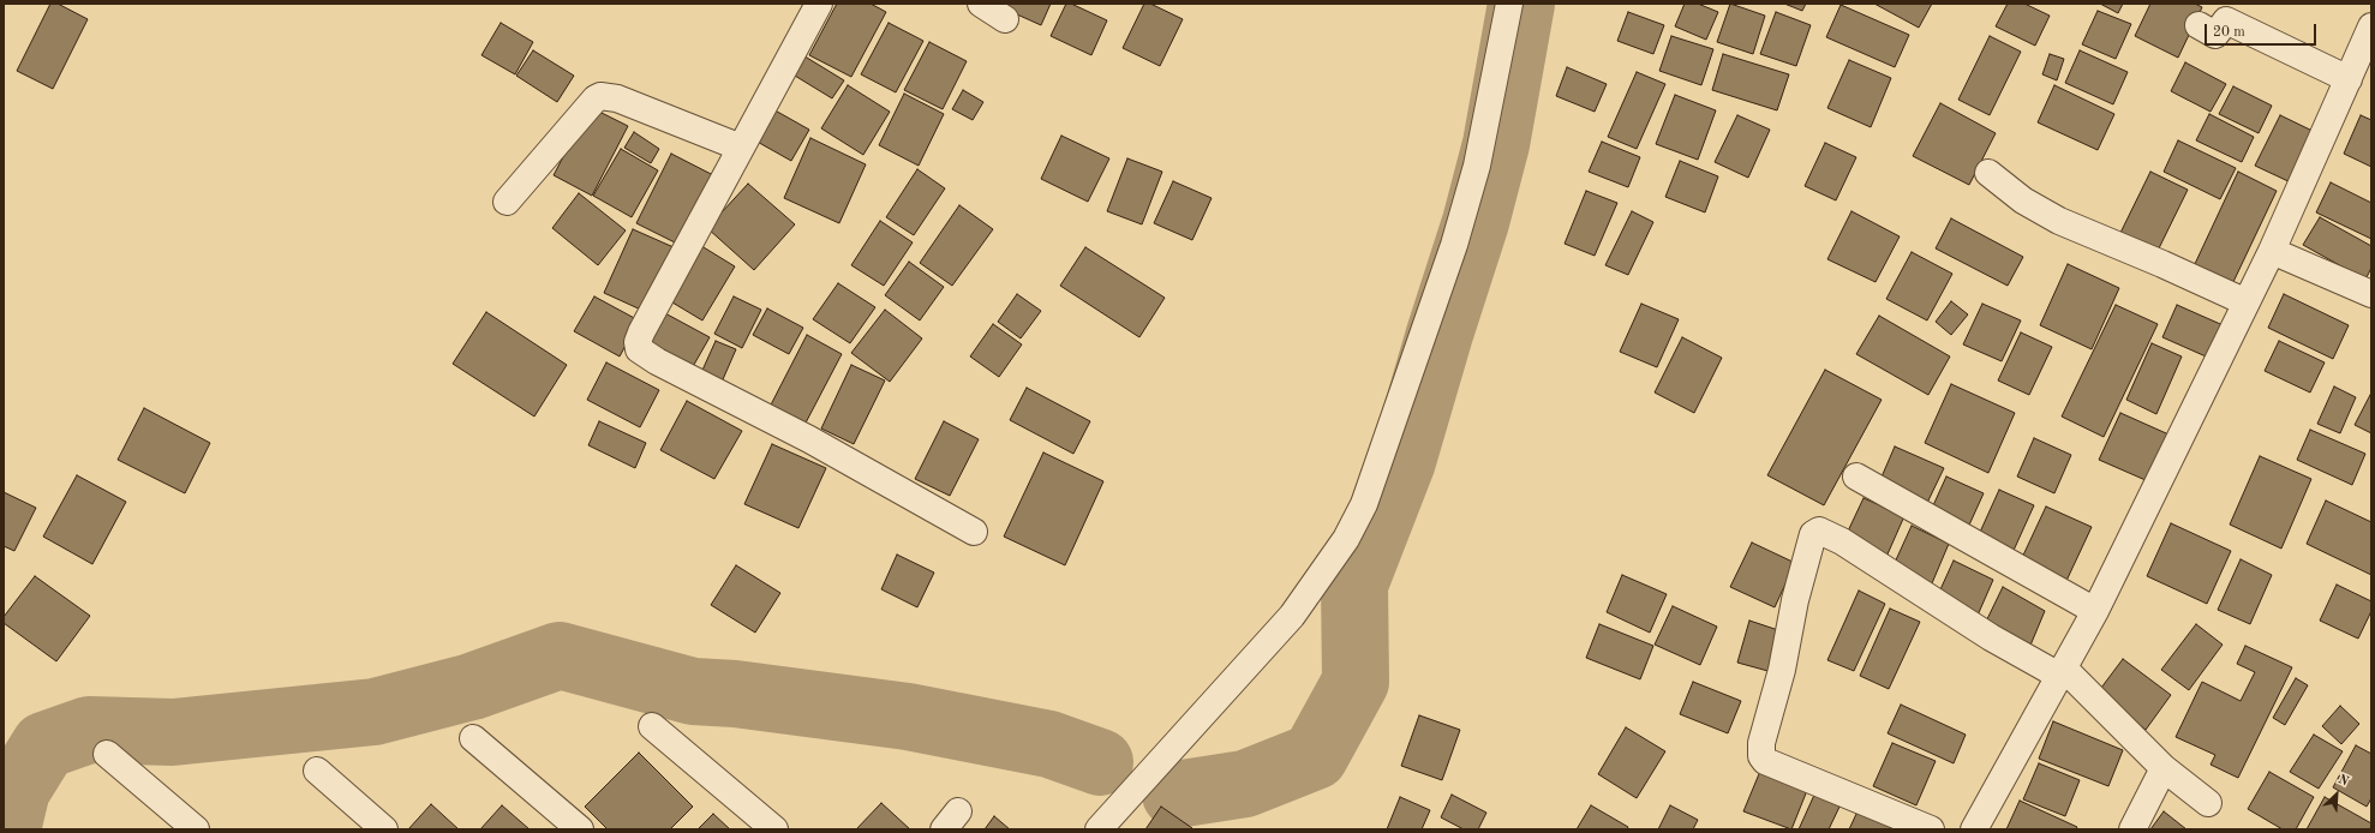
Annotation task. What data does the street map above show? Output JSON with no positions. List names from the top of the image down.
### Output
{
  "scale_bar": "20 m",
  "north": "top right"
}
